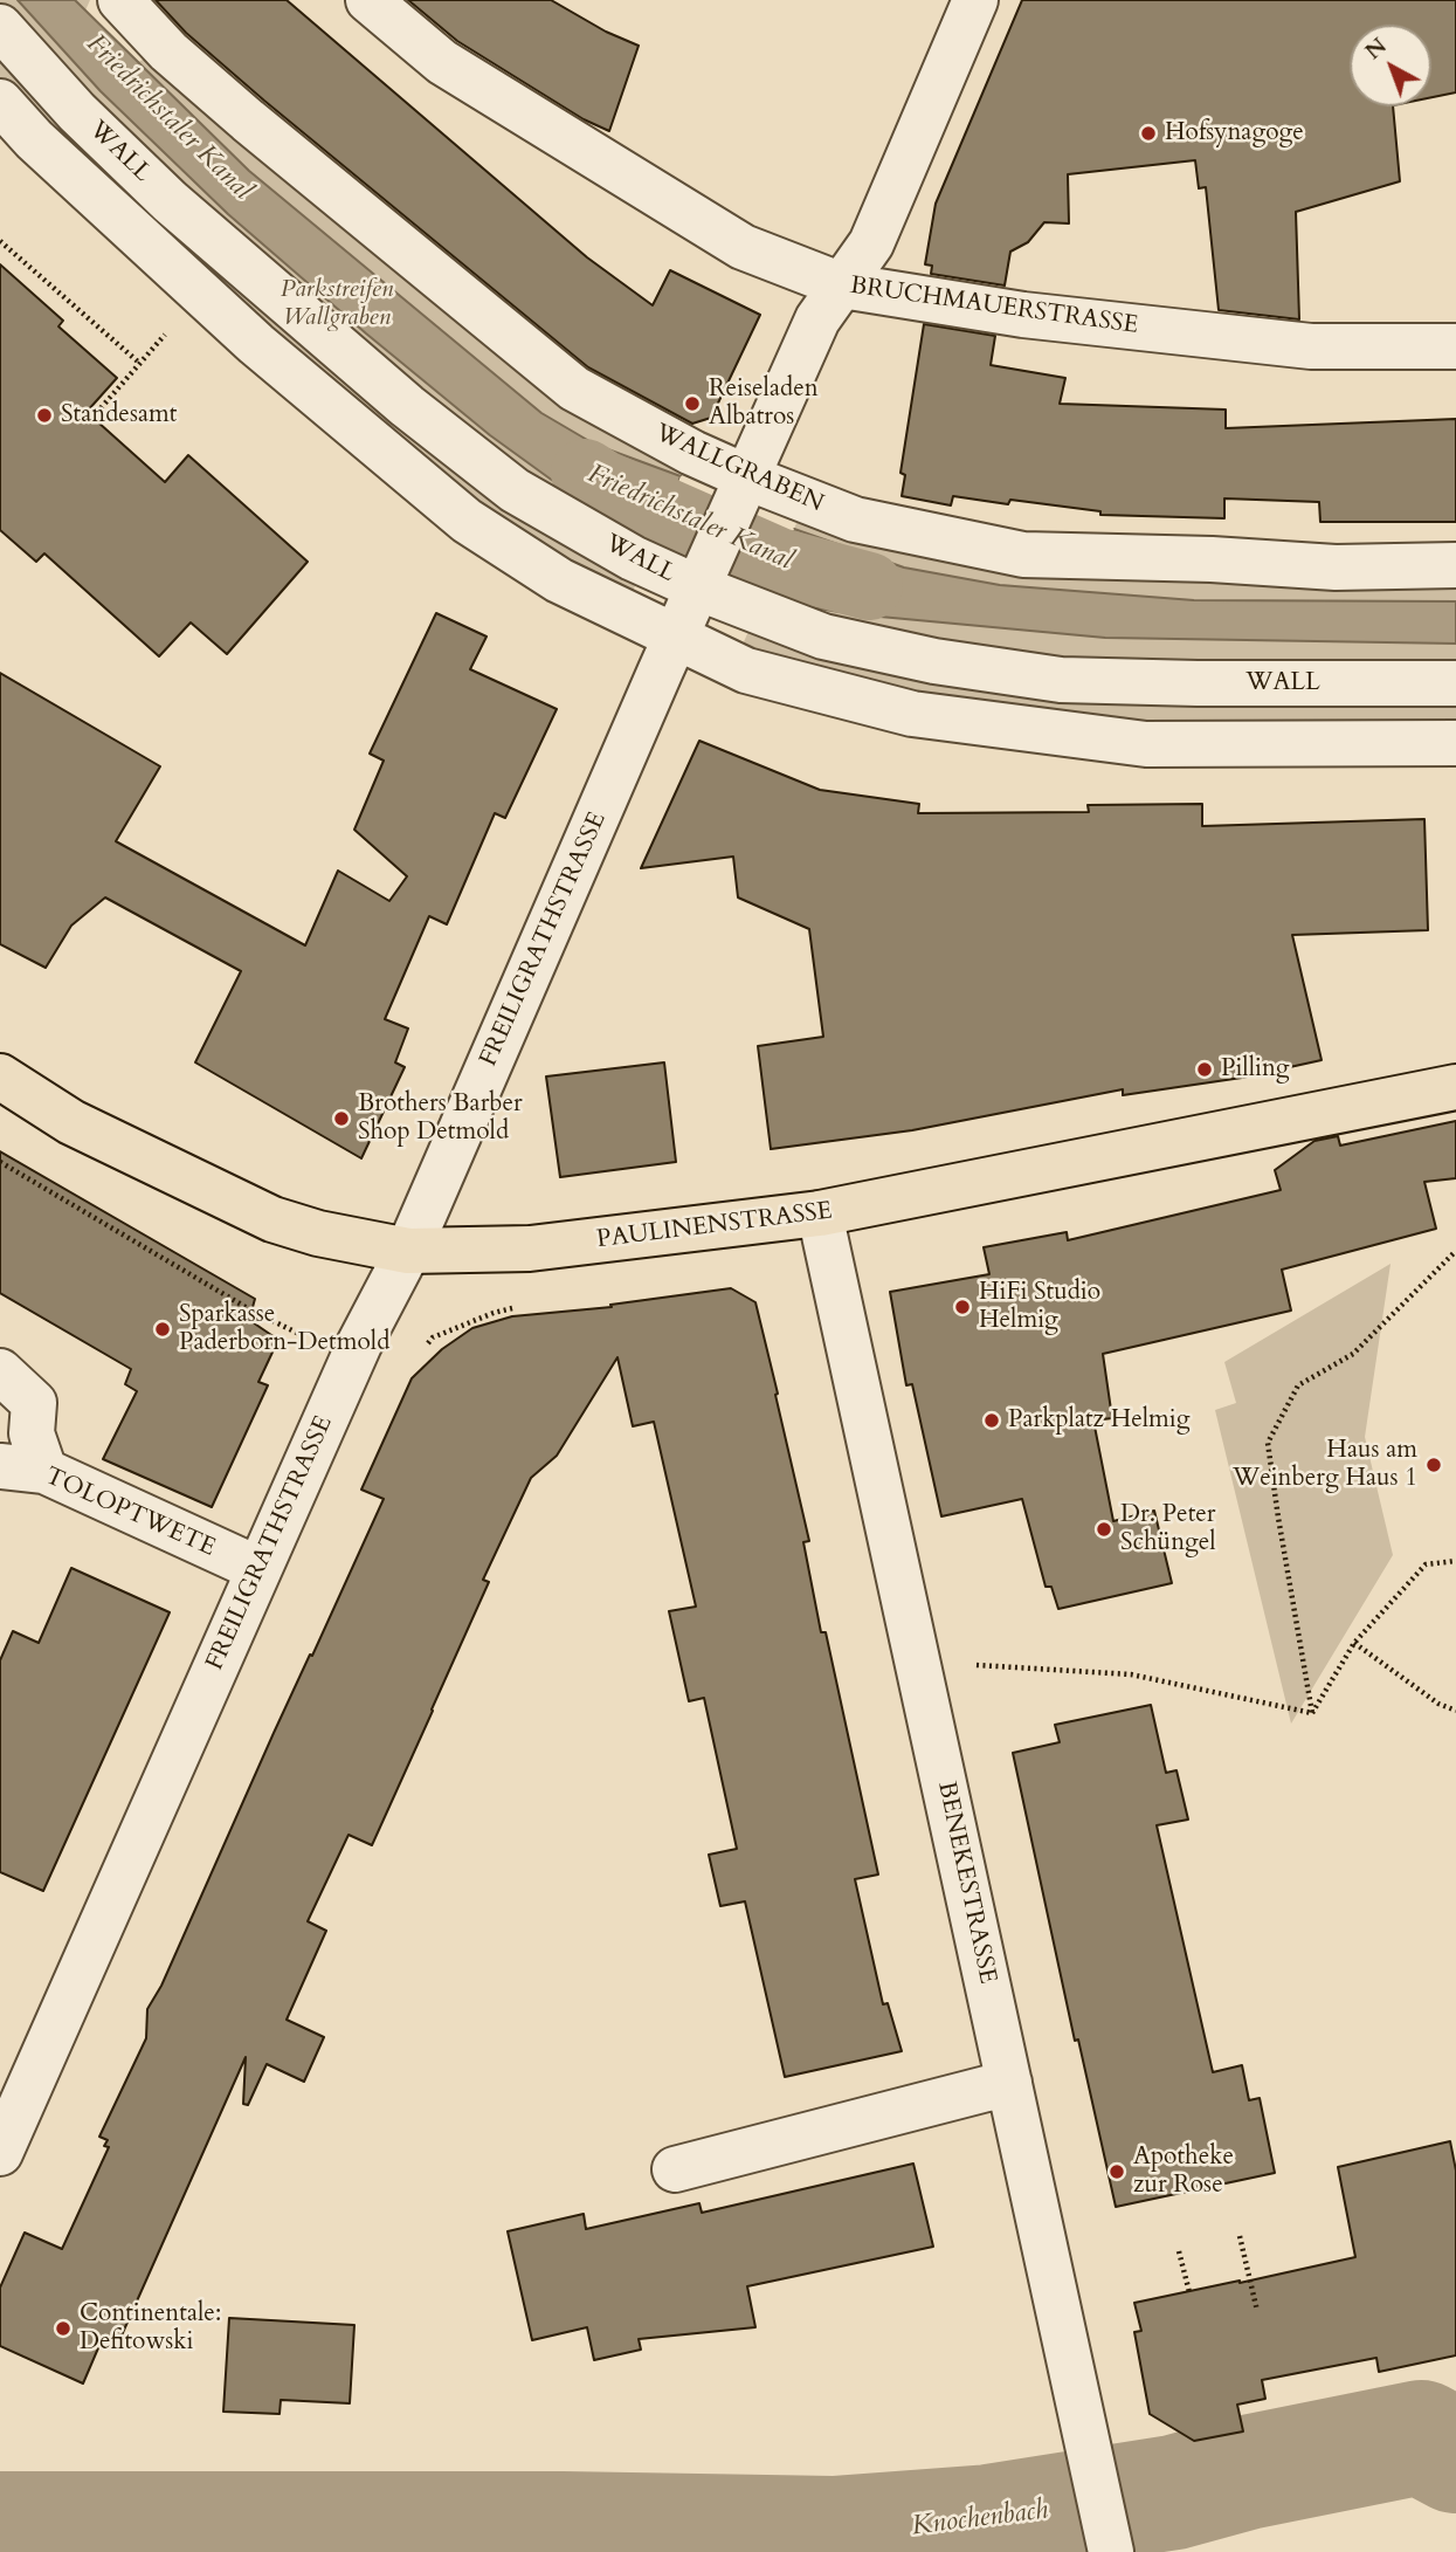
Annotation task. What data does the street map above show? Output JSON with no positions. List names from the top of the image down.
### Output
{
  "streets": {
    "main road": ["PAULINENSTRASSE"],
    "street": [
      "WALL",
      "BRUCHMAUERSTRASSE",
      "WALLGRABEN",
      "FREILIGRATHSTRASSE",
      "TOLOPTWETE",
      "BENEKESTRASSE"
    ]
  },
  "crossings": [
    ["WALL", "FREILIGRATHSTRASSE"],
    ["BRUCHMAUERSTRASSE", "FREILIGRATHSTRASSE"],
    ["WALLGRABEN", "FREILIGRATHSTRASSE"],
    ["FREILIGRATHSTRASSE", "PAULINENSTRASSE"],
    ["FREILIGRATHSTRASSE", "TOLOPTWETE"],
    ["PAULINENSTRASSE", "BENEKESTRASSE"]
  ],
  "water": ["Friedrichstaler Kanal", "Knochenbach"],
  "parks": ["Parkstreifen Wallgraben"],
  "places": [
    "Hofsynagoge",
    "Reiseladen Albatros",
    "Standesamt",
    "Pilling",
    "Brothers Barber Shop Detmold",
    "HiFi Studio Helmig",
    "Sparkasse Paderborn-Detmold",
    "Parkplatz Helmig",
    "Haus am Weinberg Haus 1",
    "Dr. Peter Schüngel",
    "Apotheke zur Rose",
    "Continentale: Defitowski"
  ],
  "north": "top left"
}
